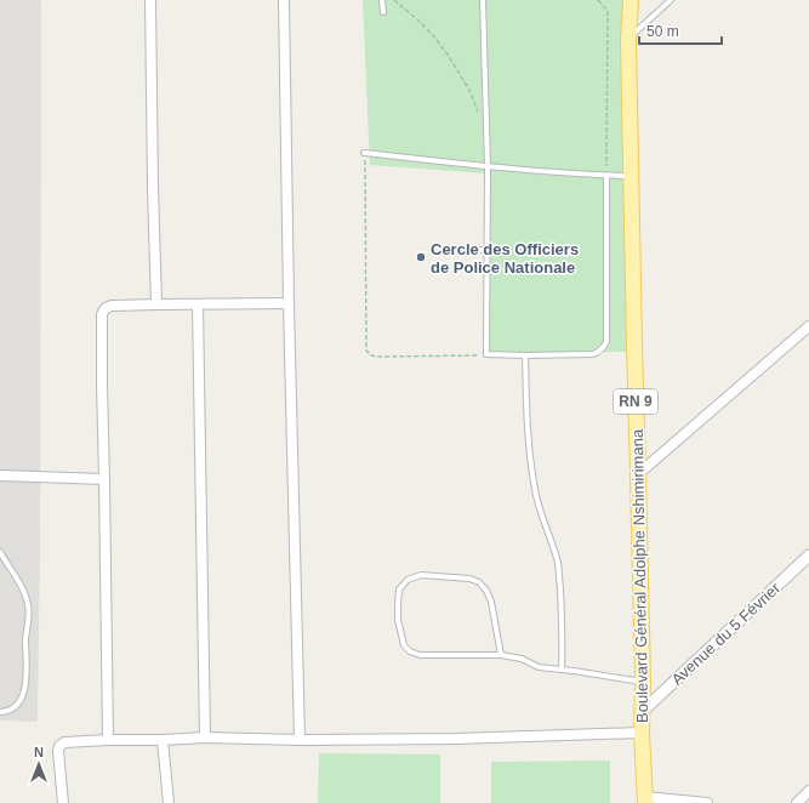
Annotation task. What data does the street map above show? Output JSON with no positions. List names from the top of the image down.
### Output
{
  "streets": {
    "main road": ["RN 9", "Boulevard Général Adolphe Nshimirimana"],
    "street": ["Avenue du 5 Février"]
  },
  "crossings": [
    ["Boulevard Général Adolphe Nshimirimana", "Avenue du 5 Février"]
  ],
  "places": ["Cercle des Officiers de Police Nationale"],
  "scale_bar": "50 m",
  "north": "top"
}
